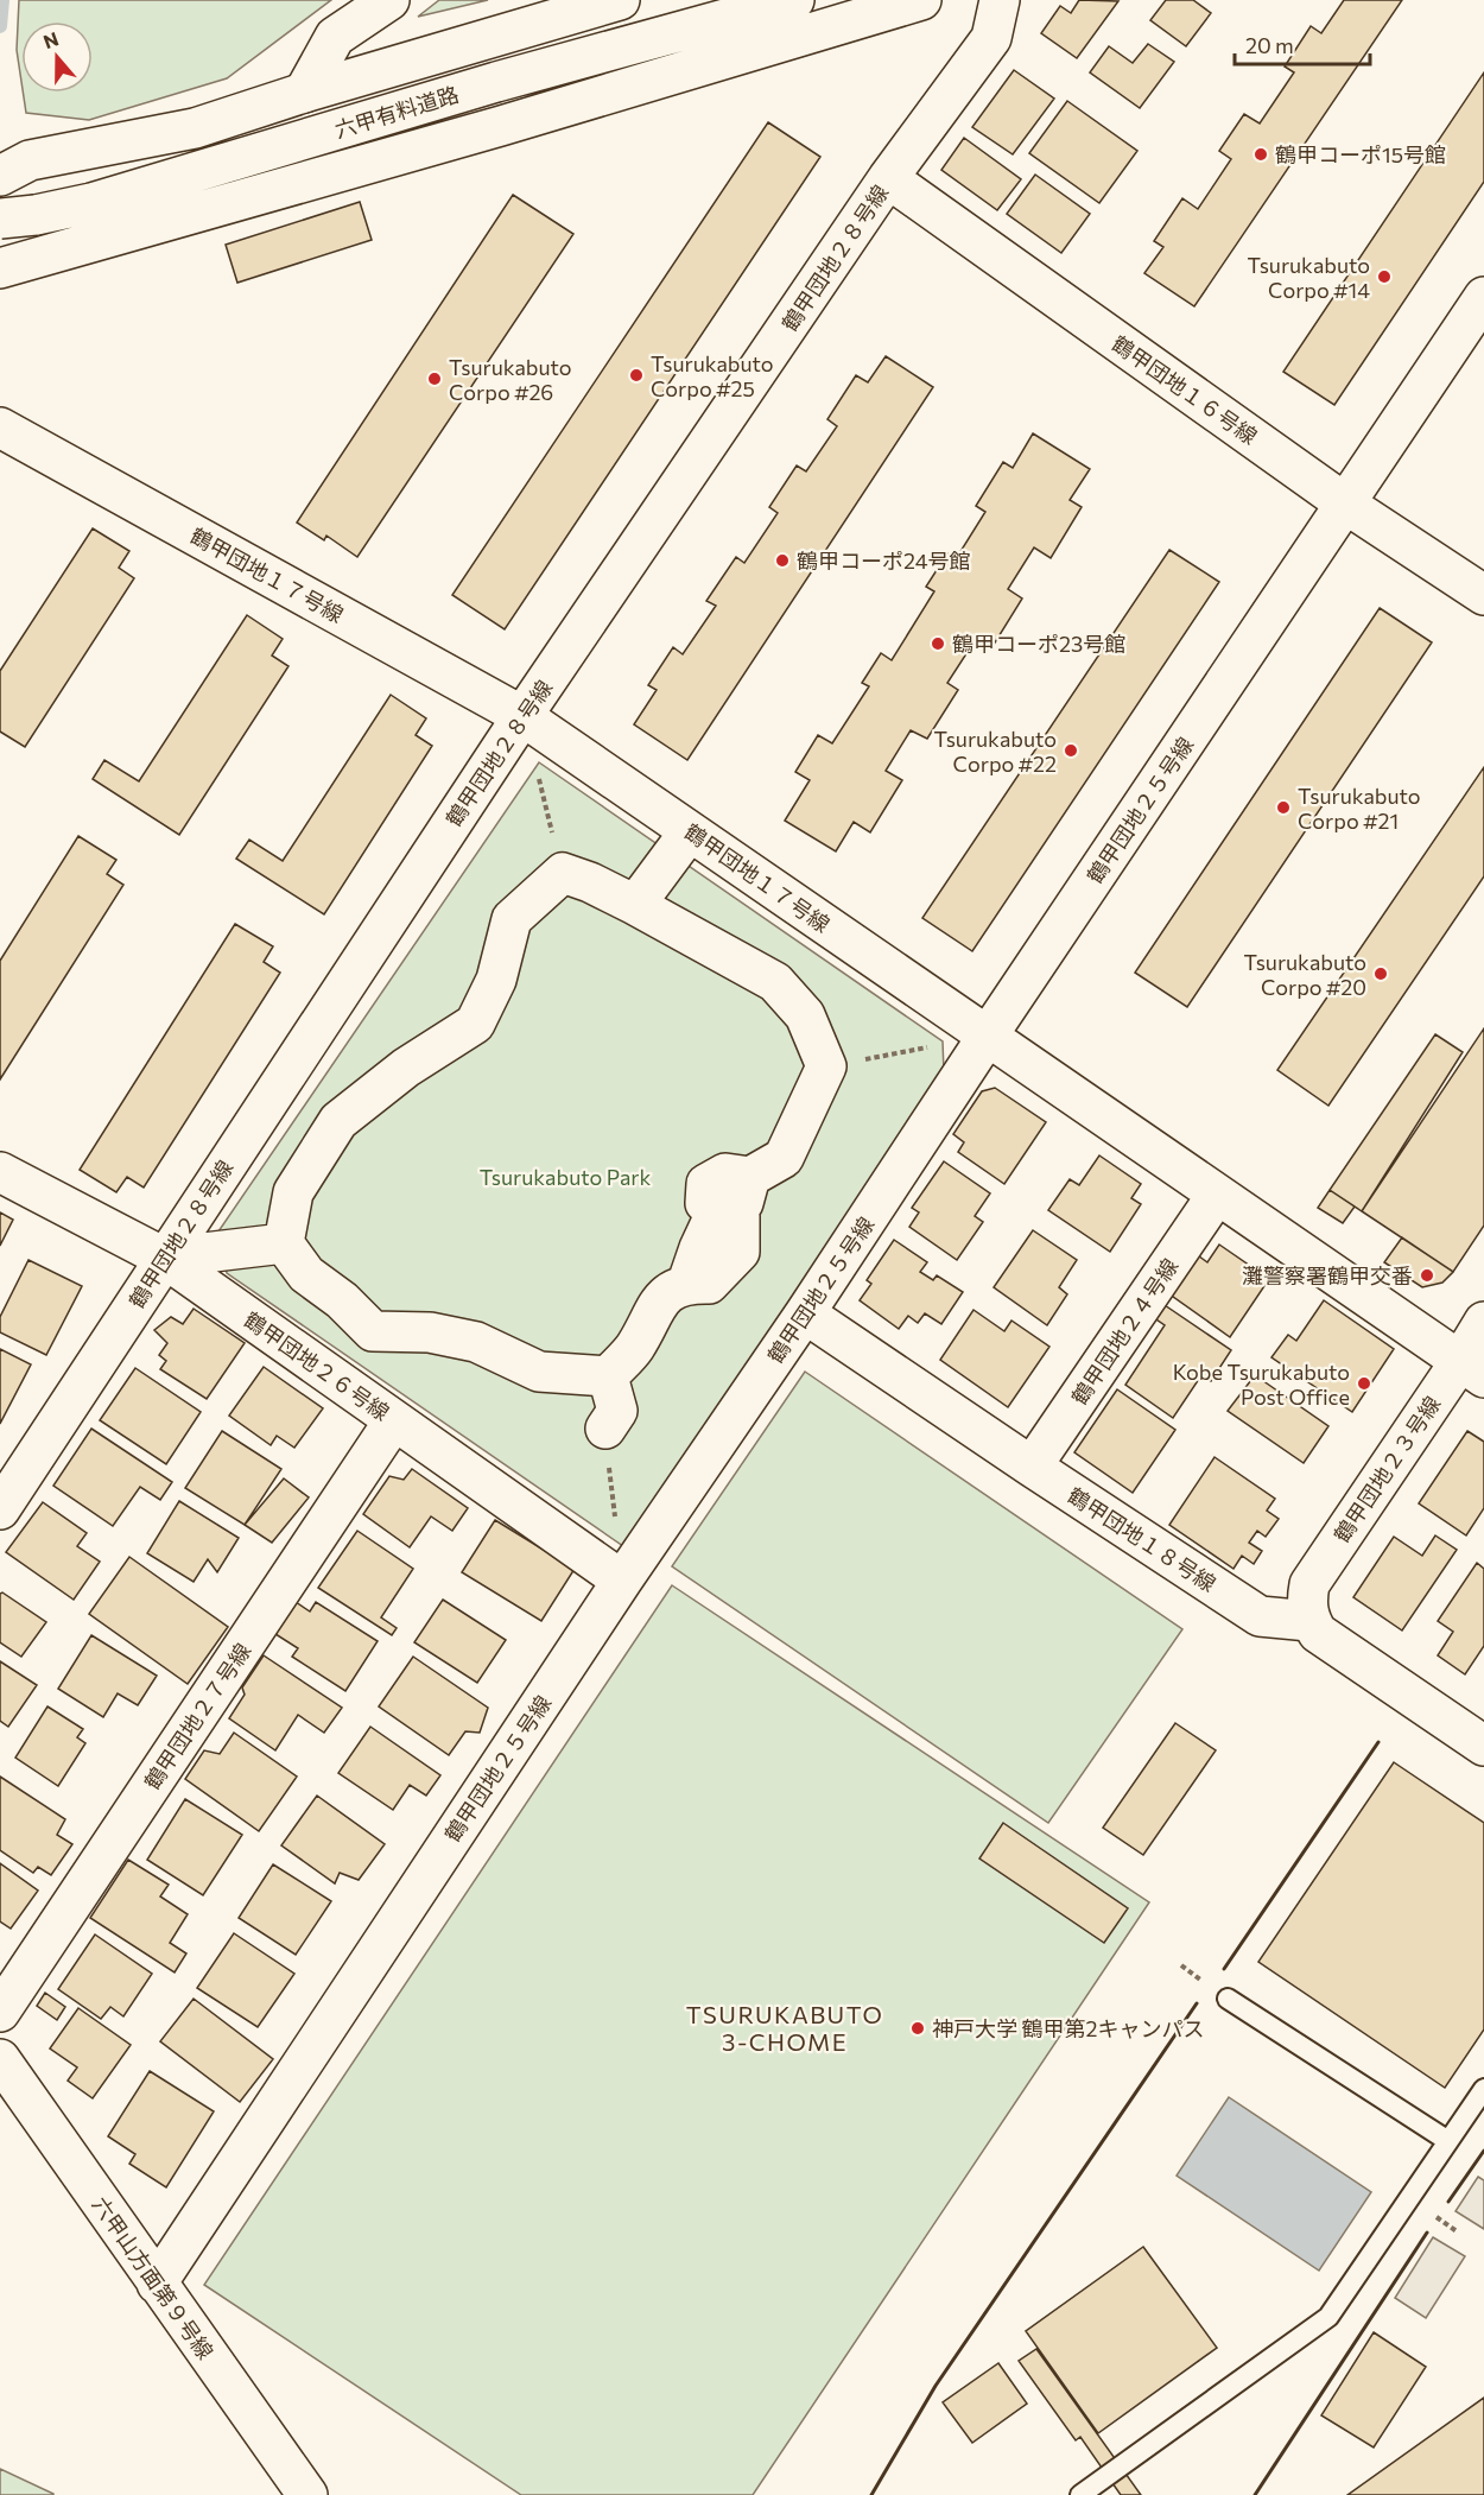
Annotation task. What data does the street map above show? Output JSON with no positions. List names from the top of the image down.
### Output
{
  "streets": {
    "street": [
      "六甲有料道路",
      "鶴甲団地２８号線",
      "鶴甲団地１６号線",
      "鶴甲団地１７号線",
      "鶴甲団地２５号線",
      "鶴甲団地２４号線",
      "鶴甲団地２６号線",
      "鶴甲団地２３号線",
      "鶴甲団地１８号線",
      "鶴甲団地２７号線",
      "六甲山方面第９号線"
    ]
  },
  "crossings": [
    ["鶴甲団地２８号線", "鶴甲団地１６号線"],
    ["鶴甲団地２８号線", "鶴甲団地１７号線"],
    ["鶴甲団地２８号線", "鶴甲団地２６号線"],
    ["鶴甲団地１６号線", "鶴甲団地２５号線"],
    ["鶴甲団地１７号線", "鶴甲団地２５号線"],
    ["鶴甲団地１７号線", "鶴甲団地２４号線"],
    ["鶴甲団地１７号線", "鶴甲団地２３号線"],
    ["鶴甲団地２５号線", "鶴甲団地２６号線"],
    ["鶴甲団地２５号線", "鶴甲団地１８号線"],
    ["鶴甲団地２５号線", "六甲山方面第９号線"],
    ["鶴甲団地２４号線", "鶴甲団地１８号線"],
    ["鶴甲団地２６号線", "鶴甲団地２７号線"],
    ["鶴甲団地２３号線", "鶴甲団地１８号線"]
  ],
  "districts": ["TSURUKABUTO 3-CHOME"],
  "parks": ["Tsurukabuto Park"],
  "places": [
    "鶴甲コーポ15号館",
    "Tsurukabuto Corpo #14",
    "Tsurukabuto Corpo #25",
    "Tsurukabuto Corpo #26",
    "鶴甲コーポ24号館",
    "鶴甲コーポ23号館",
    "Tsurukabuto Corpo #22",
    "Tsurukabuto Corpo #21",
    "Tsurukabuto Corpo #20",
    "灘警察署鶴甲交番",
    "Kobe Tsurukabuto Post Office",
    "神戸大学 鶴甲第2キャンパス"
  ],
  "scale_bar": "20 m",
  "north": "top"
}
